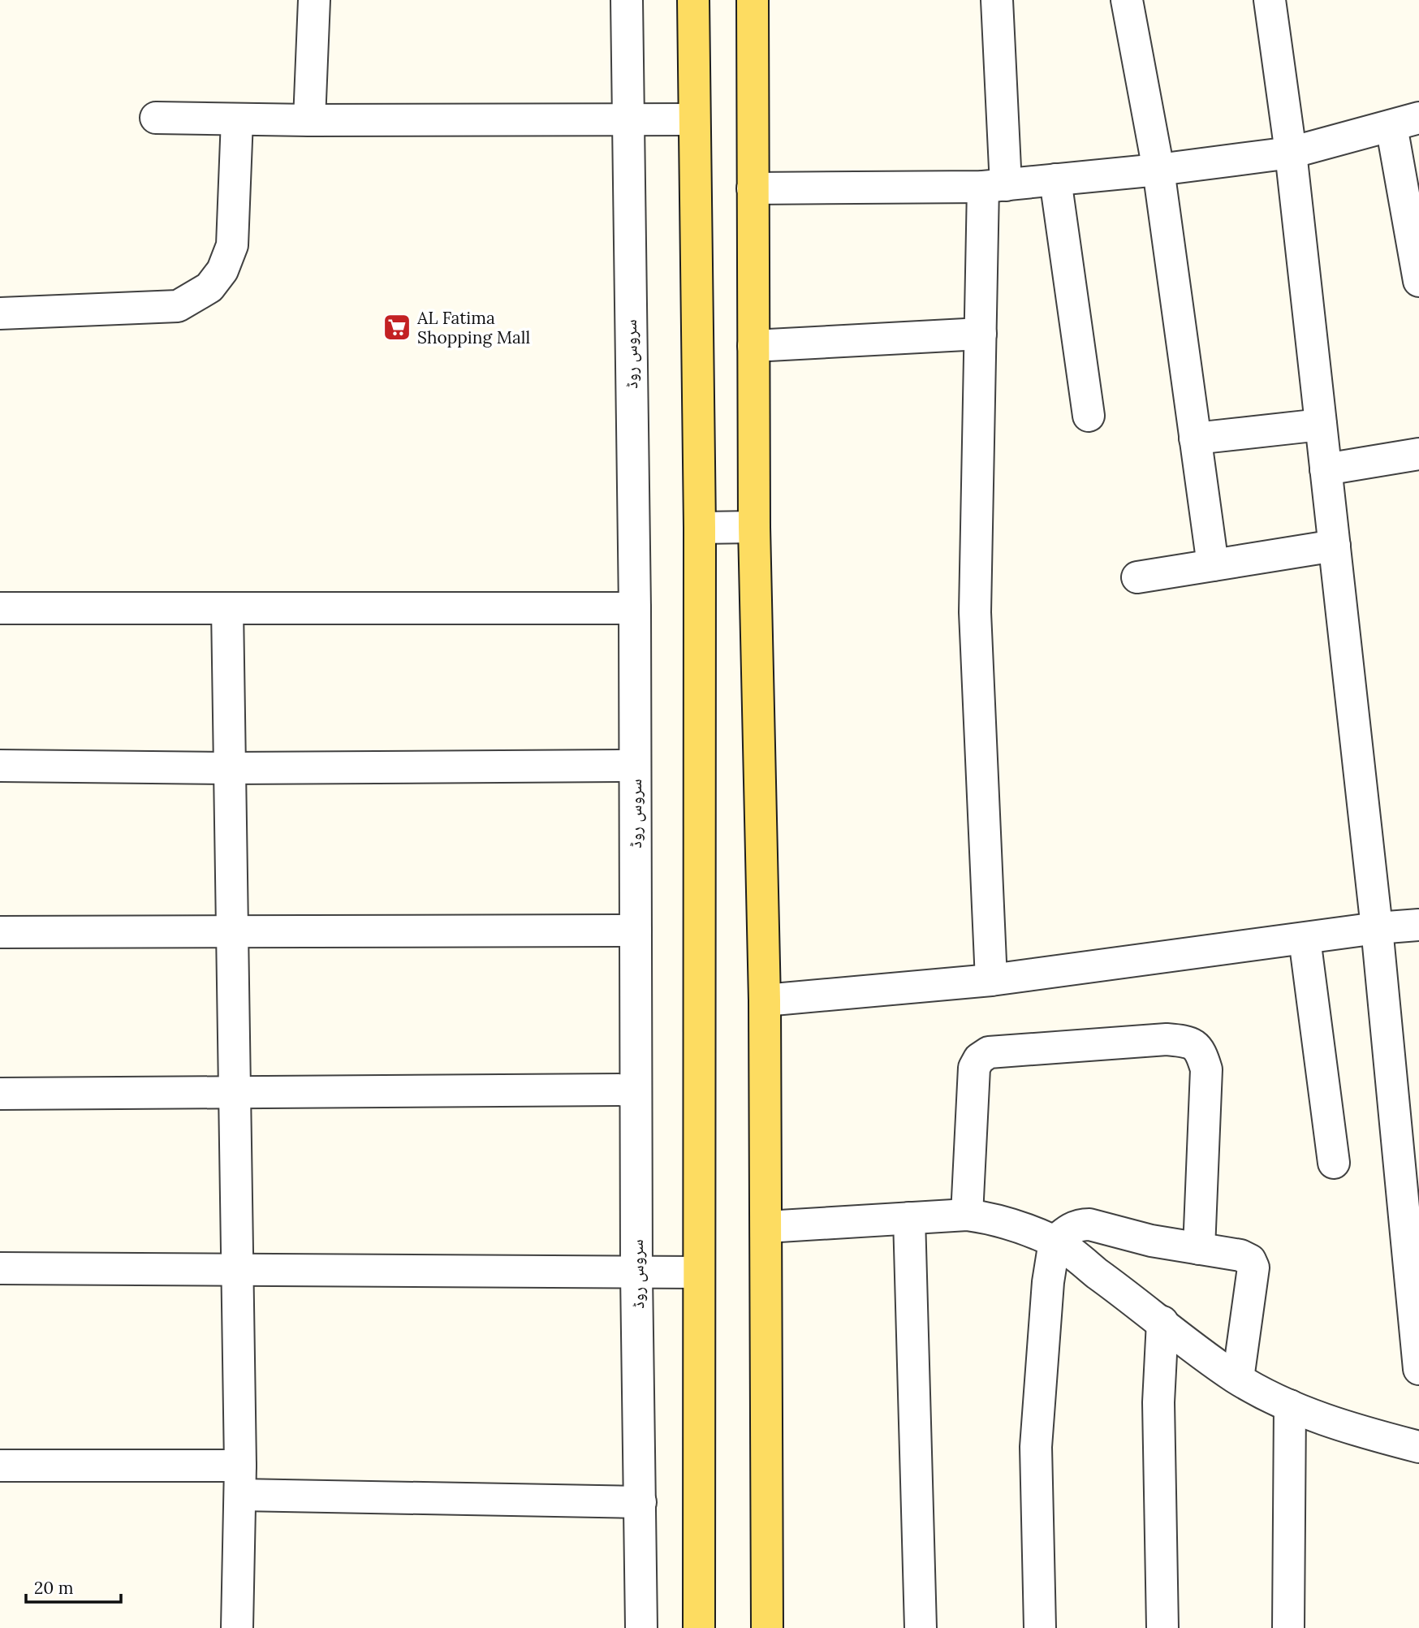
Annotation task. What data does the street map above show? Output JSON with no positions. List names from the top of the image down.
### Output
{
  "streets": {
    "street": ["سروس روڈ"]
  },
  "places": {
    "supermarket": ["AL Fatima Shopping Mall"]
  },
  "scale_bar": "20 m"
}
